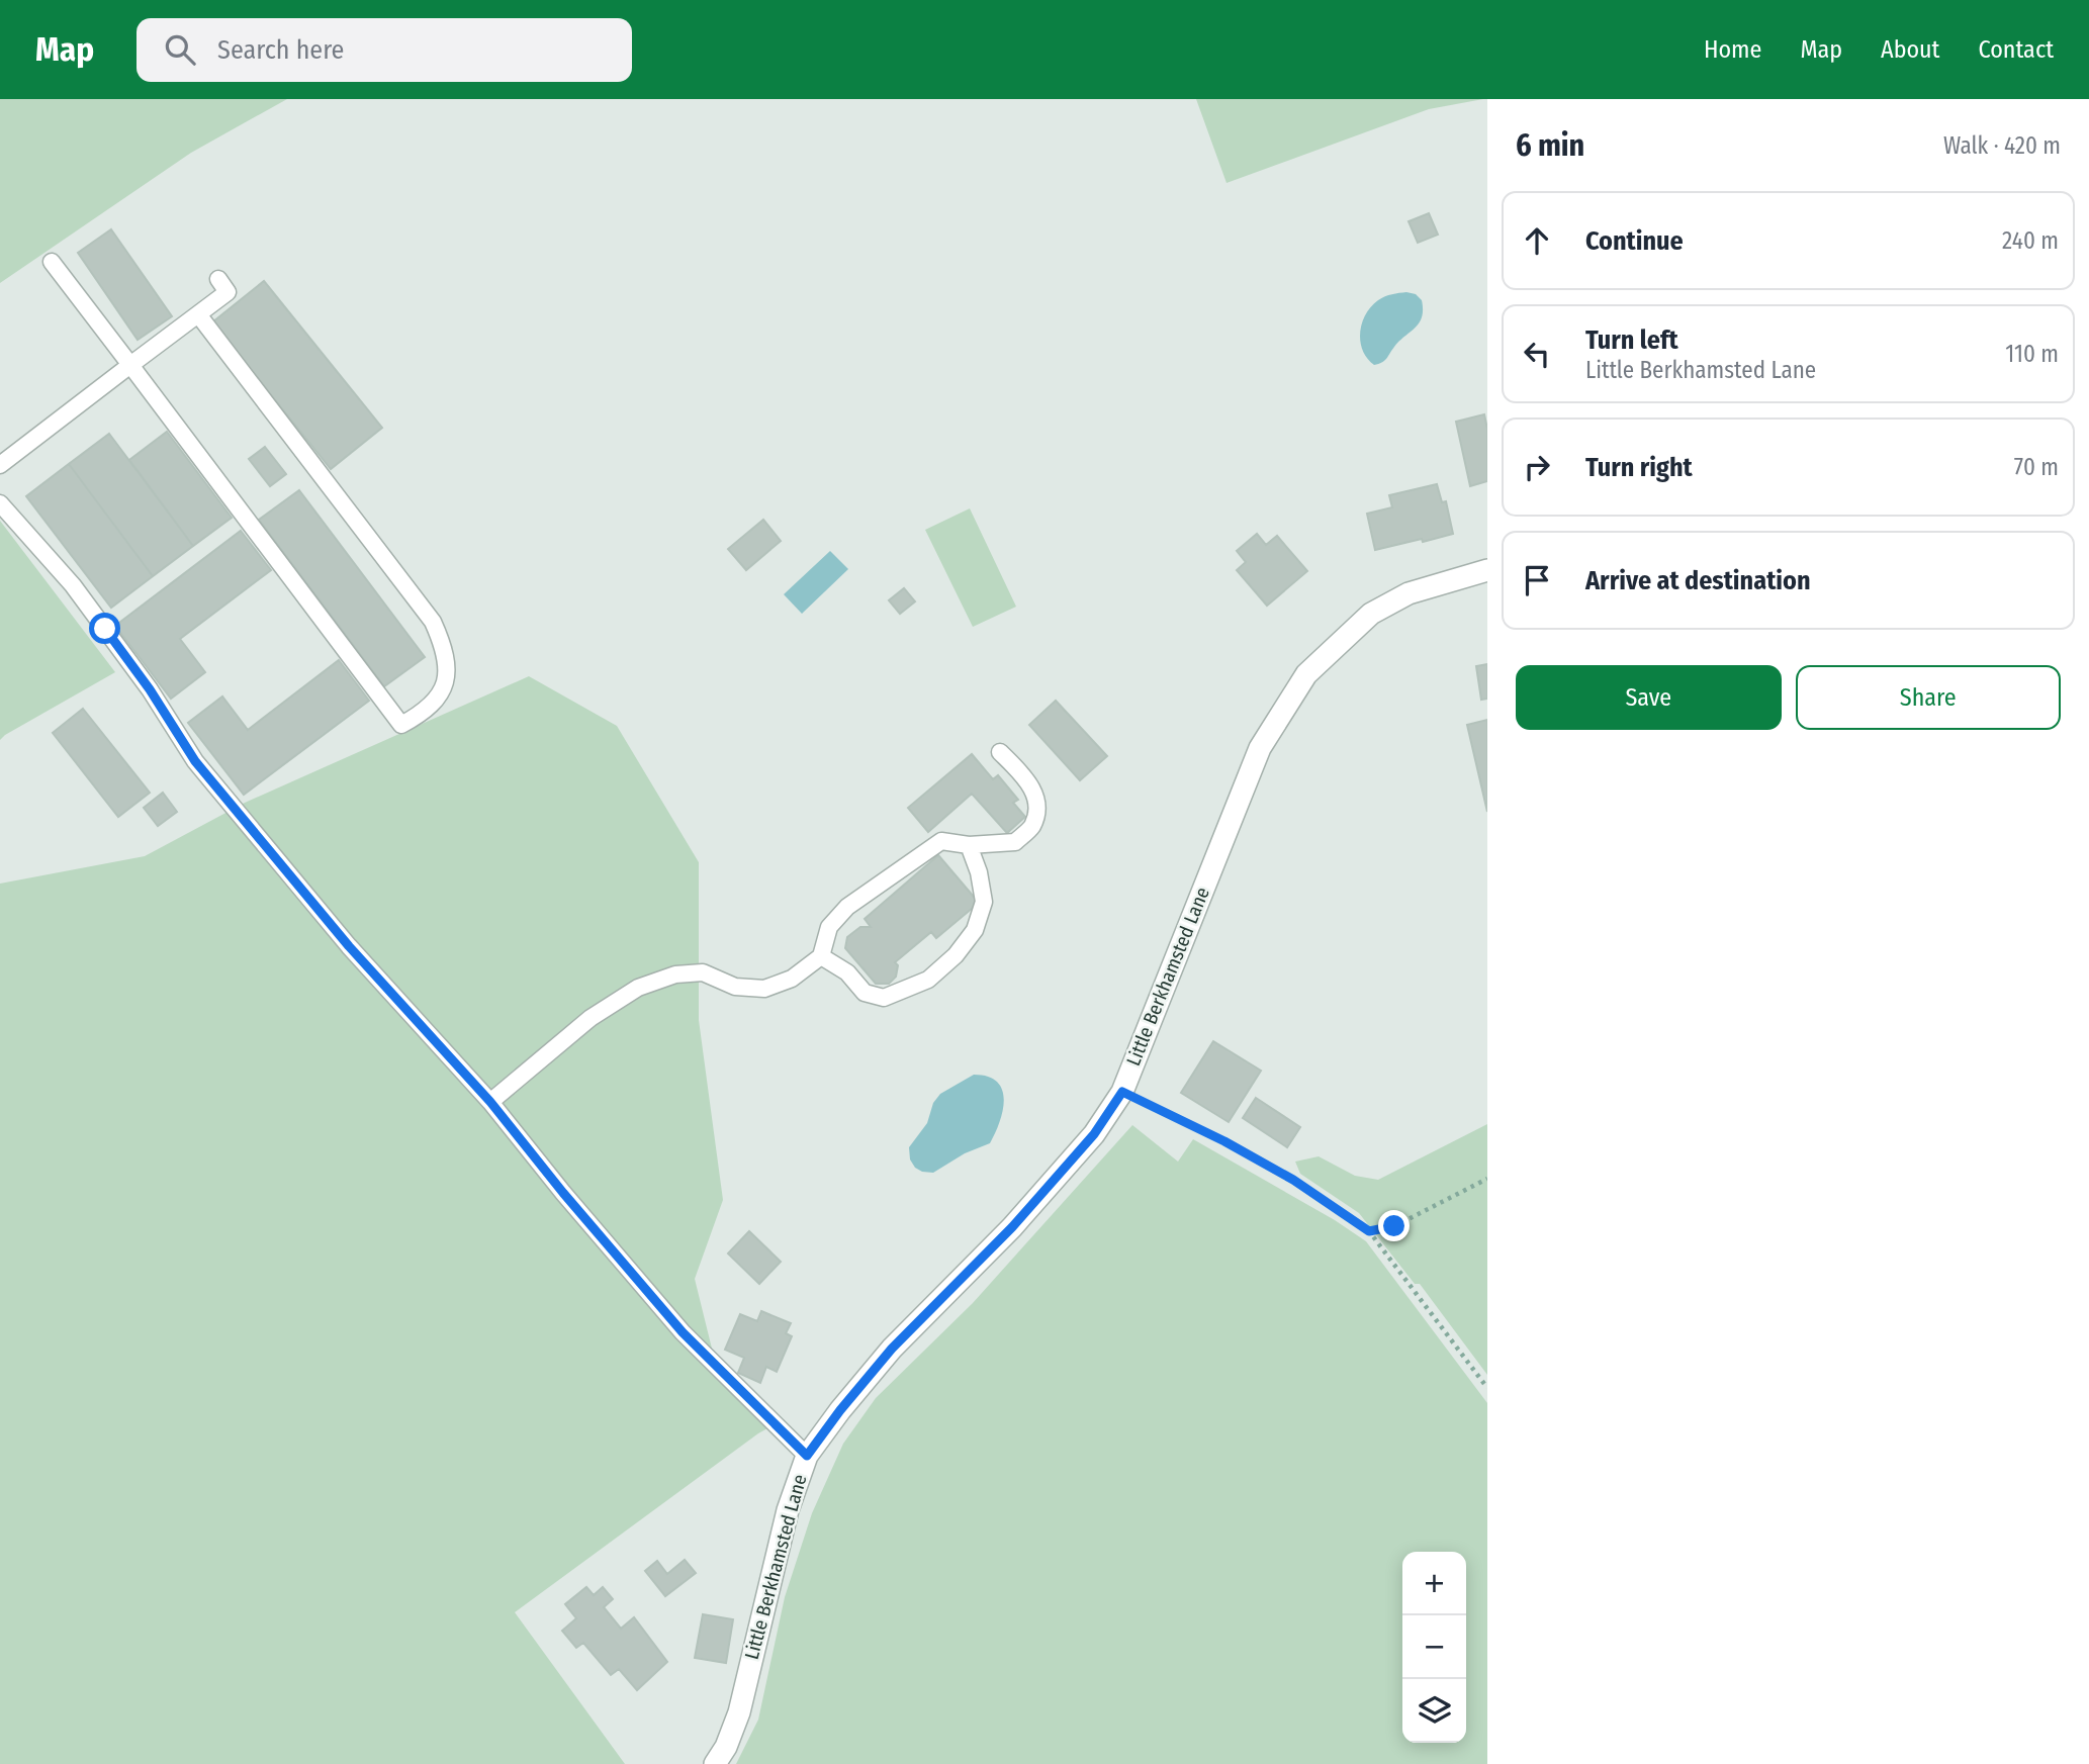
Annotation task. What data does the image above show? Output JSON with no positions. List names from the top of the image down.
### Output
{
  "streets": {
    "street": ["Little Berkhamsted Lane"]
  },
  "page": {
    "header": "Map",
    "search": "Search here",
    "nav": [
      "Home",
      "Map",
      "About",
      "Contact"
    ],
    "heading": ["6 min", "Walk · 420 m"],
    "list": [
      ["Continue", "240 m"],
      ["Turn left", "Little Berkhamsted Lane", "110 m"],
      ["Turn right", "70 m"],
      "Arrive at destination"
    ],
    "buttons": ["Save", "Share"],
    "map_buttons": ["+", "−"]
  }
}
